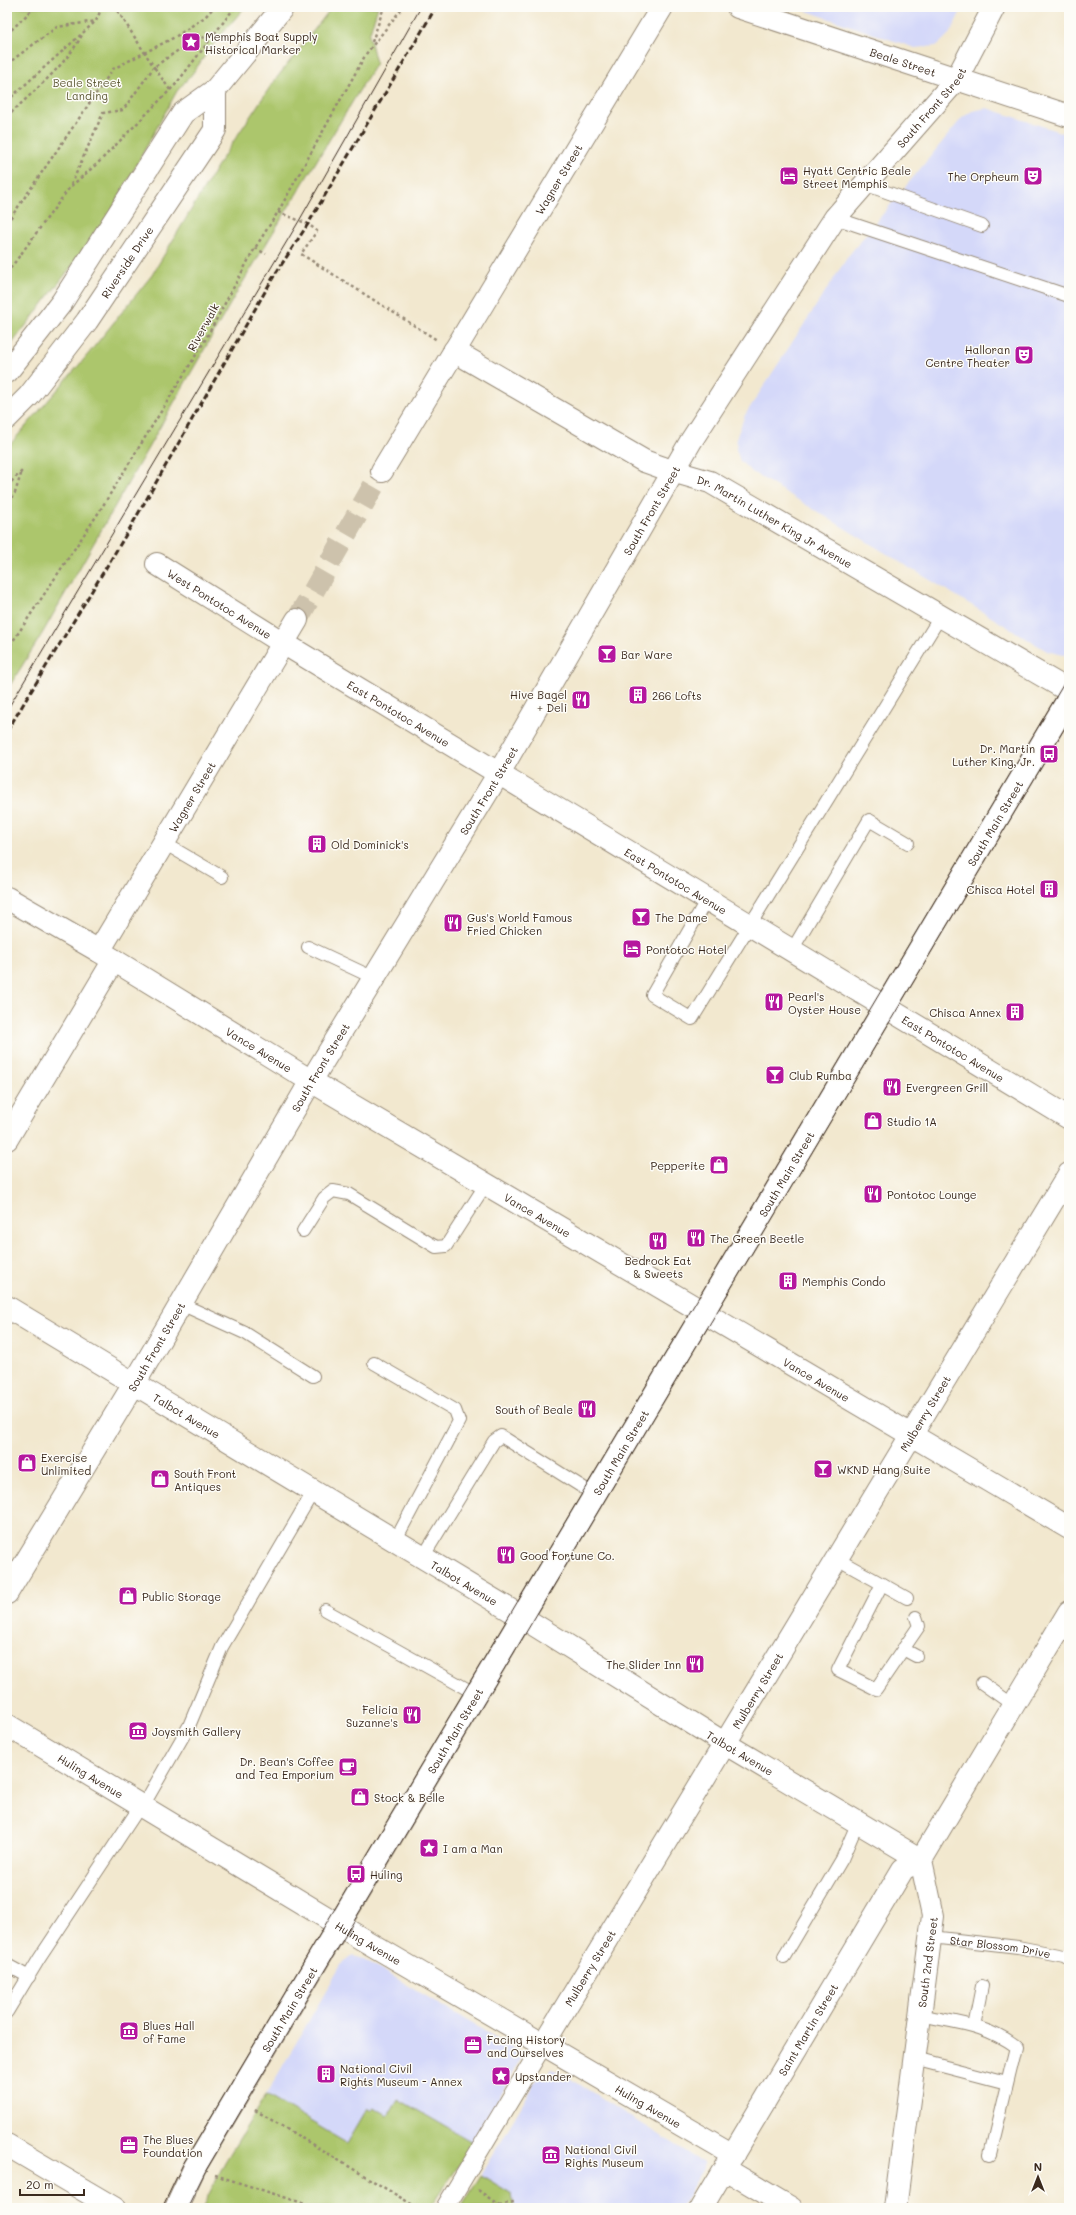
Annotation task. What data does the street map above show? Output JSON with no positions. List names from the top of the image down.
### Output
{
  "streets": {
    "street": [
      "Beale Street",
      "South Front Street",
      "Wagner Street",
      "Riverside Drive",
      "Dr. Martin Luther King Jr Avenue",
      "West Pontotoc Avenue",
      "East Pontotoc Avenue",
      "South Main Street",
      "Vance Avenue",
      "Mulberry Street",
      "Talbot Avenue",
      "Huling Avenue",
      "South 2nd Street",
      "Saint Martin Street"
    ],
    "lane": ["Star Blossom Drive"],
    "path": ["Riverwalk"]
  },
  "crossings": [
    ["Beale Street", "South Front Street"],
    ["South Front Street", "Dr. Martin Luther King Jr Avenue"],
    ["South Front Street", "East Pontotoc Avenue"],
    ["South Front Street", "Vance Avenue"],
    ["South Front Street", "Talbot Avenue"],
    ["Wagner Street", "Dr. Martin Luther King Jr Avenue"],
    ["Wagner Street", "West Pontotoc Avenue"],
    ["Wagner Street", "East Pontotoc Avenue"],
    ["Wagner Street", "Vance Avenue"],
    ["West Pontotoc Avenue", "East Pontotoc Avenue"],
    ["East Pontotoc Avenue", "South Main Street"],
    ["South Main Street", "Vance Avenue"],
    ["South Main Street", "Talbot Avenue"],
    ["South Main Street", "Huling Avenue"],
    ["Vance Avenue", "Mulberry Street"],
    ["Mulberry Street", "Talbot Avenue"],
    ["Mulberry Street", "Huling Avenue"],
    ["Talbot Avenue", "South 2nd Street"],
    ["Talbot Avenue", "Saint Martin Street"],
    ["Huling Avenue", "Saint Martin Street"],
    ["Star Blossom Drive", "South 2nd Street"],
    ["South 2nd Street", "Saint Martin Street"]
  ],
  "parks": ["Beale Street Landing"],
  "places": {
    "place": ["Memphis Boat Supply Historical Marker", "I am a Man", "Upstander"],
    "hotel": ["Hyatt Centric Beale Street Memphis", "Pontotoc Hotel"],
    "theatre": ["The Orpheum", "Halloran Centre Theater"],
    "bar": [
      "Bar Ware",
      "The Dame",
      "Club Rumba",
      "WKND Hang Suite"
    ],
    "building": [
      "266 Lofts",
      "Old Dominick's",
      "Chisca Hotel",
      "Chisca Annex",
      "Memphis Condo",
      "National Civil Rights Museum - Annex"
    ],
    "restaurant": [
      "Hive Bagel + Deli",
      "Gus's World Famous Fried Chicken",
      "Pearl's Oyster House",
      "Evergreen Grill",
      "Pontotoc Lounge",
      "The Green Beetle",
      "Bedrock Eat & Sweets",
      "South of Beale",
      "Good Fortune Co.",
      "The Slider Inn",
      "Felicia Suzanne's"
    ],
    "bus stop": ["Dr. Martin Luther King, Jr.", "Huling"],
    "shop": [
      "Studio 1A",
      "Pepperite",
      "Exercise Unlimited",
      "South Front Antiques",
      "Public Storage",
      "Stock & Belle"
    ],
    "museum": ["Joysmith Gallery", "Blues Hall of Fame", "National Civil Rights Museum"],
    "cafe": ["Dr. Bean's Coffee and Tea Emporium"],
    "office": ["Facing History and Ourselves", "The Blues Foundation"]
  },
  "scale_bar": "20 m",
  "north": "top"
}
